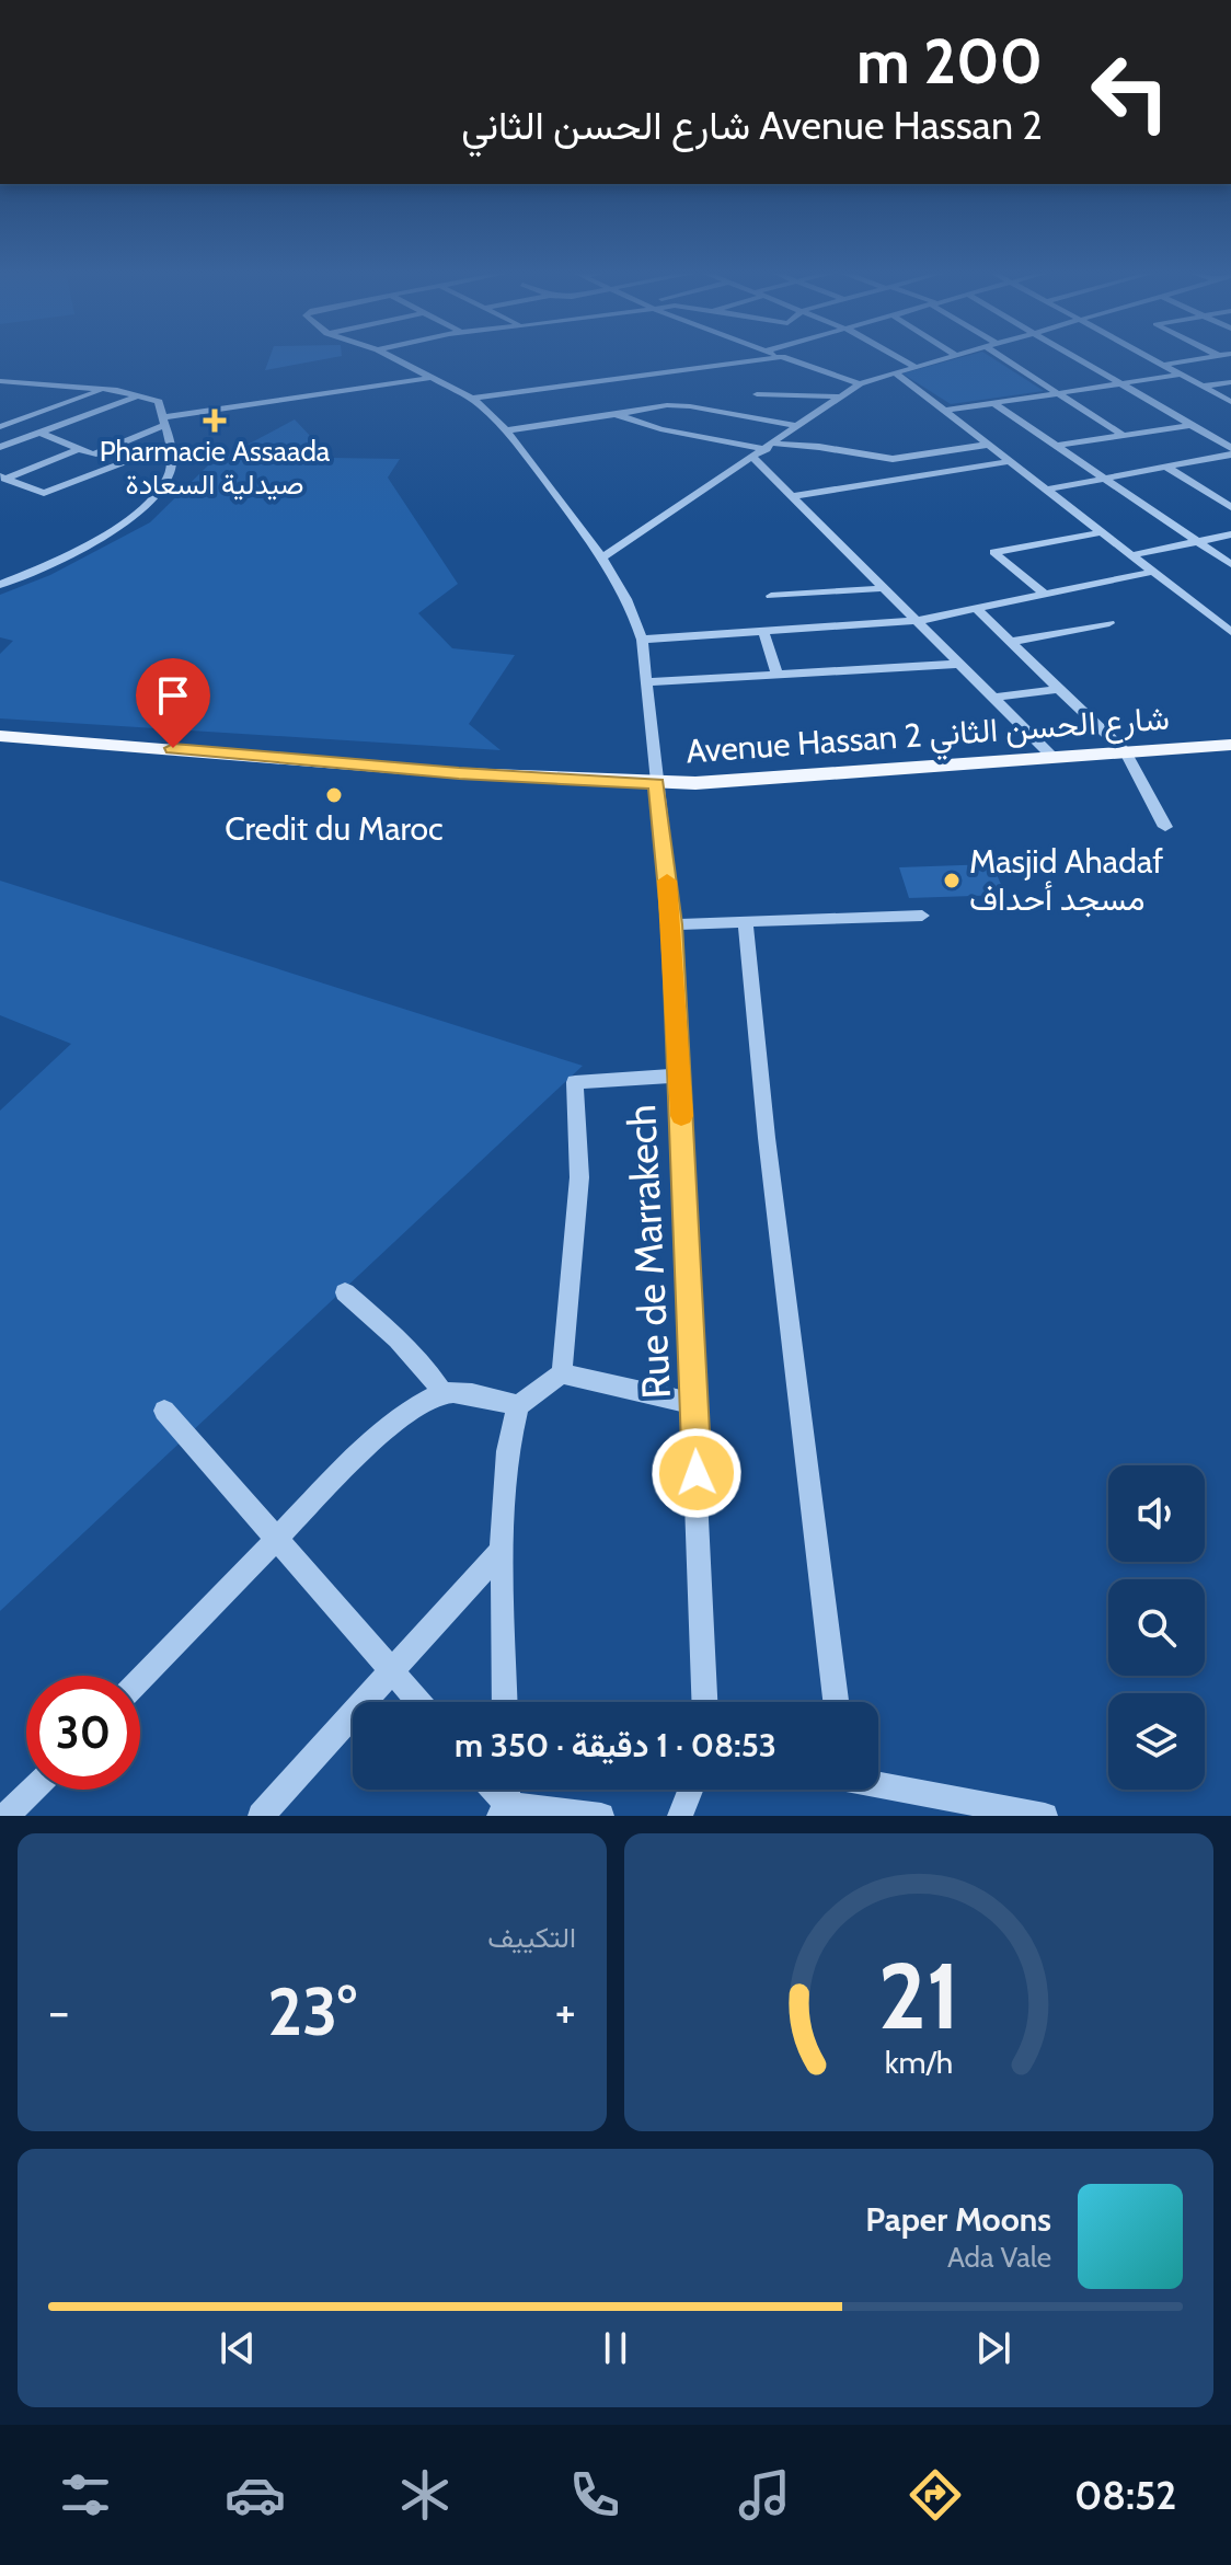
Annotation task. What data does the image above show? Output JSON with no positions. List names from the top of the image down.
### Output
{
  "streets": {
    "main road": ["Avenue Hassan 2 شارع الحسن الثاني"],
    "street": ["Rue de Marrakech"]
  },
  "crossings": [
    ["Avenue Hassan 2 شارع الحسن الثاني", "Rue de Marrakech"]
  ],
  "places": {
    "health": ["Pharmacie Assaada صيدلية السعادة"],
    "other": ["Credit du Maroc", "Masjid Ahadaf مسجد أحداف"]
  },
  "page": {
    "turn": ["200 m", "Avenue Hassan 2 شارع الحسن الثاني"],
    "limit": "30",
    "trip": "08:53 · 1 دقيقة · 350 m",
    "tile": "التكييف",
    "heat": ["−", "23°", "+"],
    "song": ["Paper Moons", "Ada Vale"],
    "tabs": "08:52",
    "gauge": ["21", "km/h"]
  }
}
